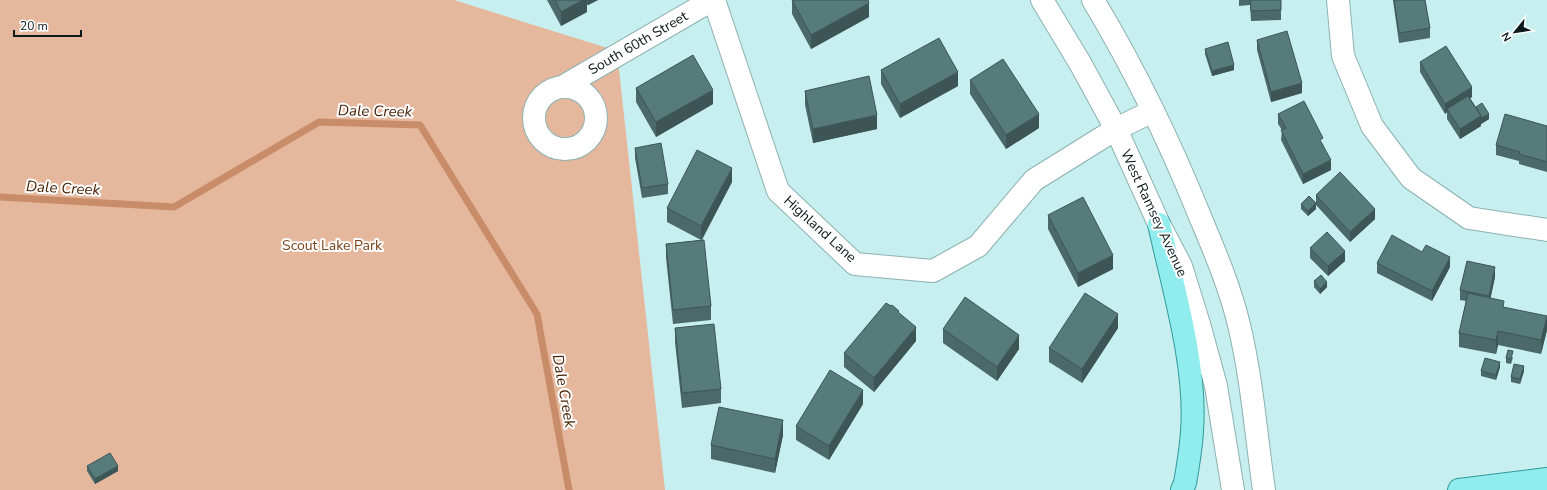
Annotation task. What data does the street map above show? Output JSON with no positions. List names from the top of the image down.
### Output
{
  "streets": {
    "street": ["South 60th Street", "West Ramsey Avenue", "Highland Lane"]
  },
  "crossings": [
    ["South 60th Street", "Highland Lane"],
    ["West Ramsey Avenue", "Highland Lane"]
  ],
  "water": ["Dale Creek"],
  "parks": ["Scout Lake Park"],
  "scale_bar": "20 m",
  "north": "bottom left"
}
